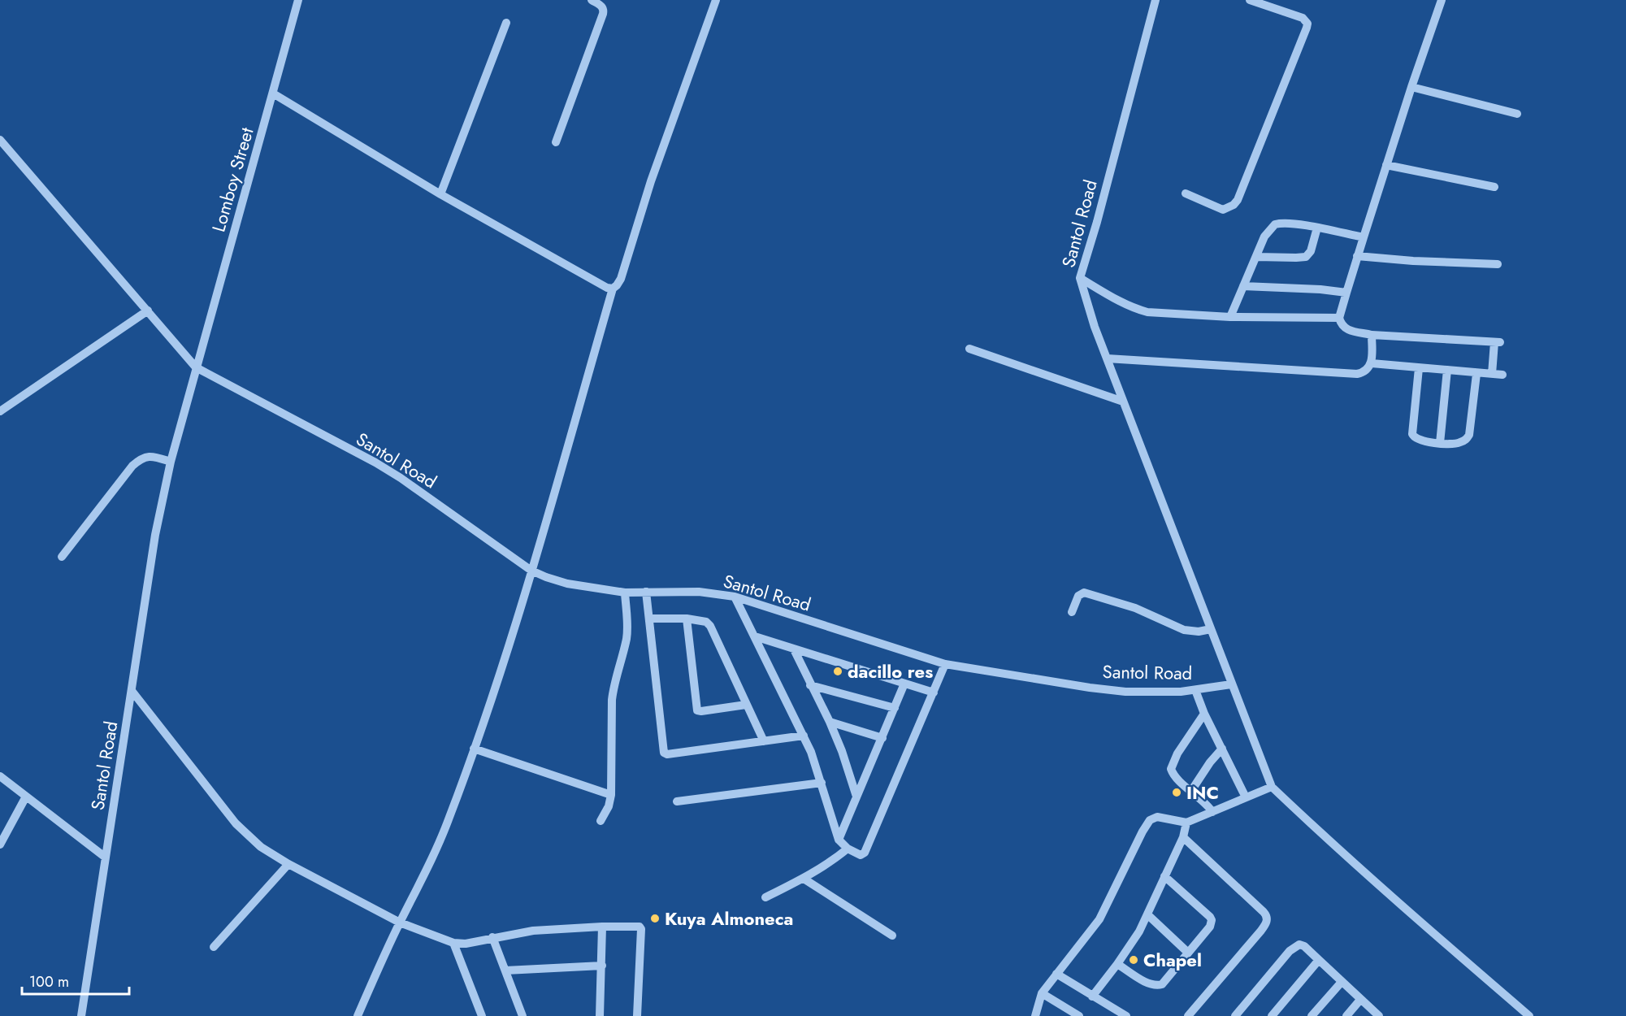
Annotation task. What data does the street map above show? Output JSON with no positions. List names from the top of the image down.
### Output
{
  "streets": {
    "street": ["Lomboy Street", "Santol Road"]
  },
  "crossings": [
    ["Lomboy Street", "Santol Road"]
  ],
  "places": [
    "dacillo res",
    "INC",
    "Kuya Almoneca",
    "Chapel"
  ],
  "scale_bar": "100 m"
}
